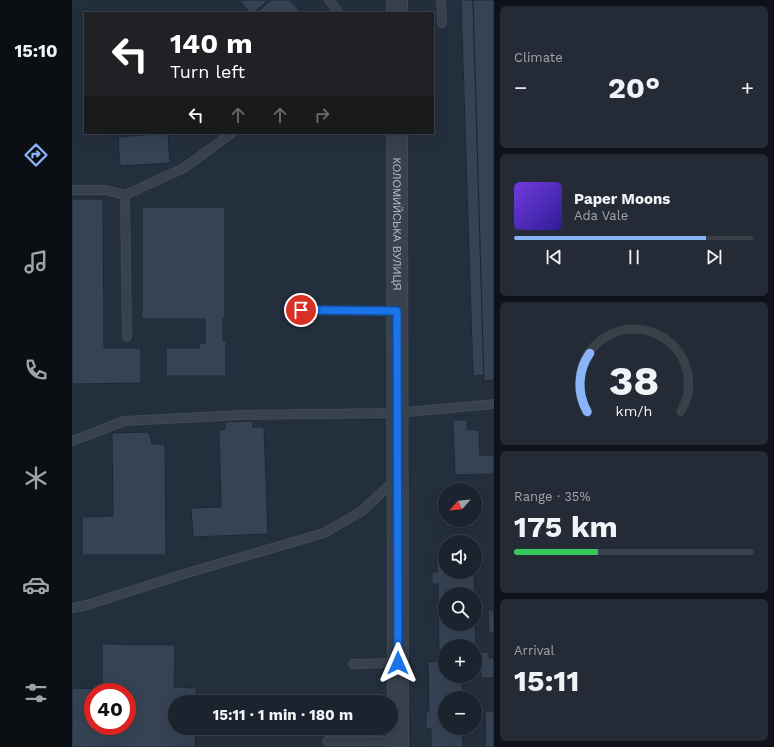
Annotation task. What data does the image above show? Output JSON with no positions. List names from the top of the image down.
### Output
{
  "streets": {
    "street": ["КОЛОМИЙСЬКА ВУЛИЦЯ"]
  },
  "north": "bottom left",
  "page": {
    "tabs": "15:10",
    "tile": [
      "Climate",
      ["Range · 35%", "175 km"],
      ["Arrival", "15:11"]
    ],
    "turn": ["140 m", "Turn left"],
    "heat": ["−", "20°", "+"],
    "song": ["Paper Moons", "Ada Vale"],
    "map_buttons": ["+", "−"],
    "limit": "40",
    "trip": "15:11 · 1 min · 180 m",
    "gauge": ["38", "km/h"]
  }
}
